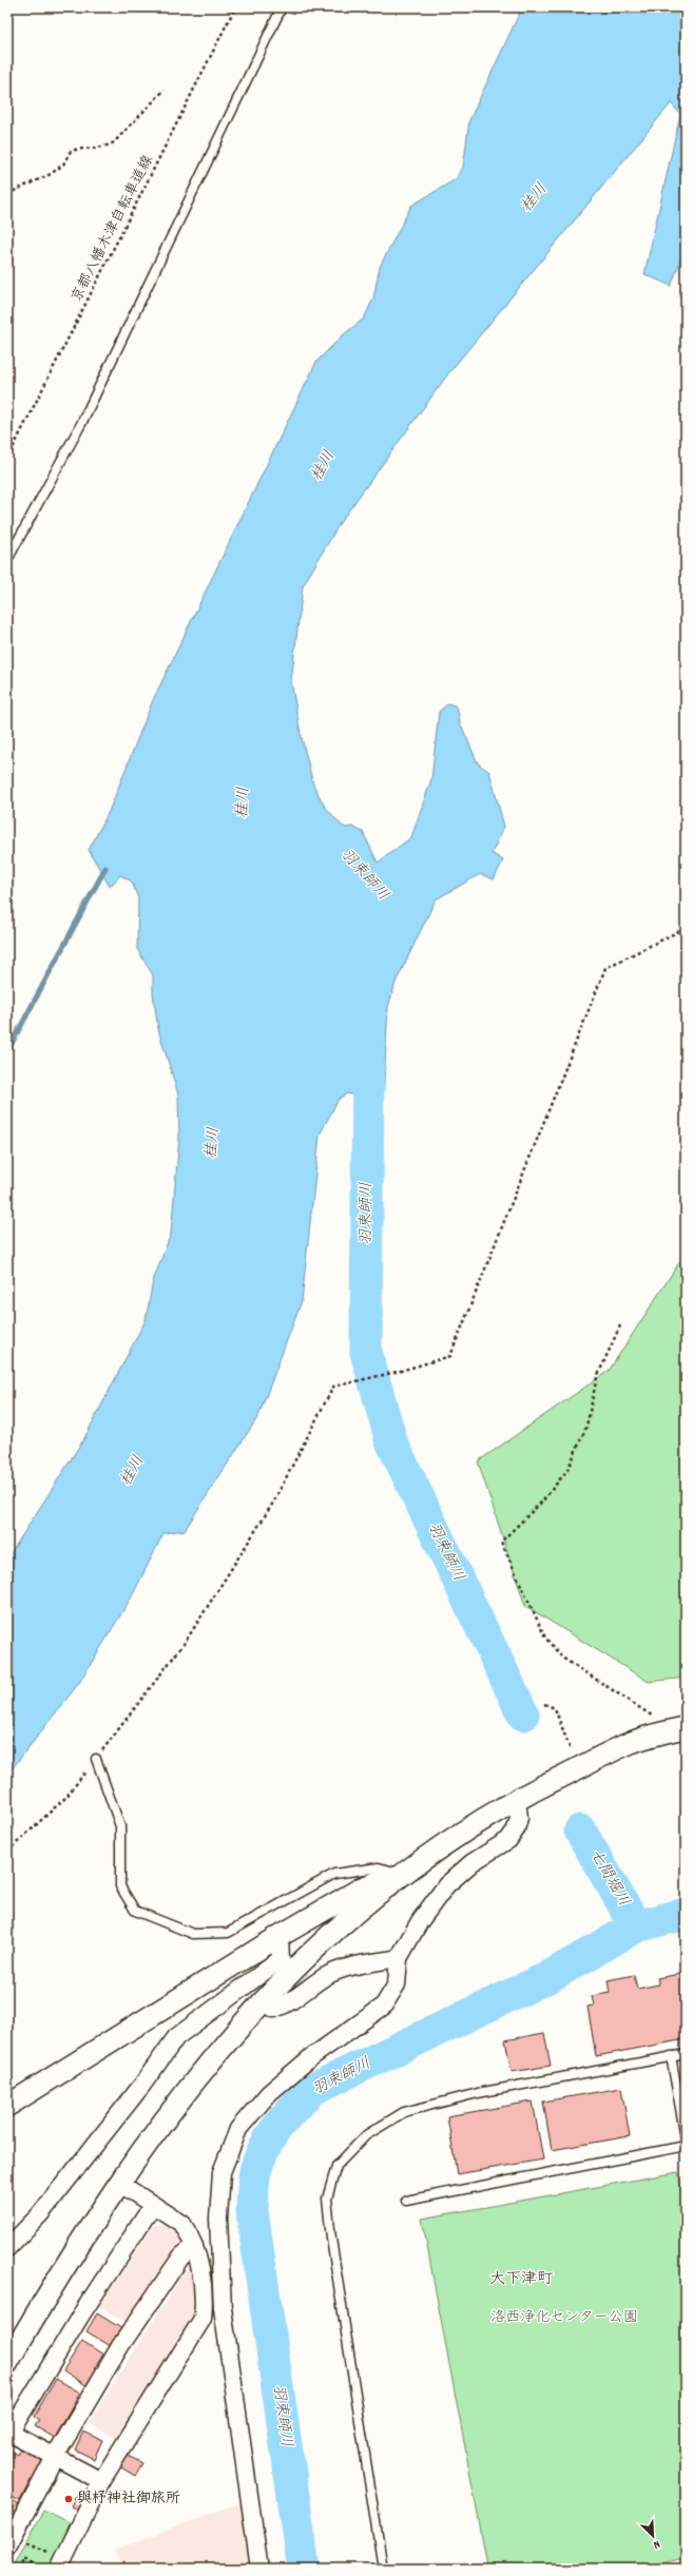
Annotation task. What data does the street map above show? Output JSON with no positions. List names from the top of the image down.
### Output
{
  "streets": {
    "path": ["京都八幡木津自転車道線"]
  },
  "districts": ["大下津町"],
  "water": ["桂川", "羽束師川", "七間堀川"],
  "parks": ["洛西浄化センター公園"],
  "places": ["與杼神社御旅所"],
  "north": "bottom right"
}
